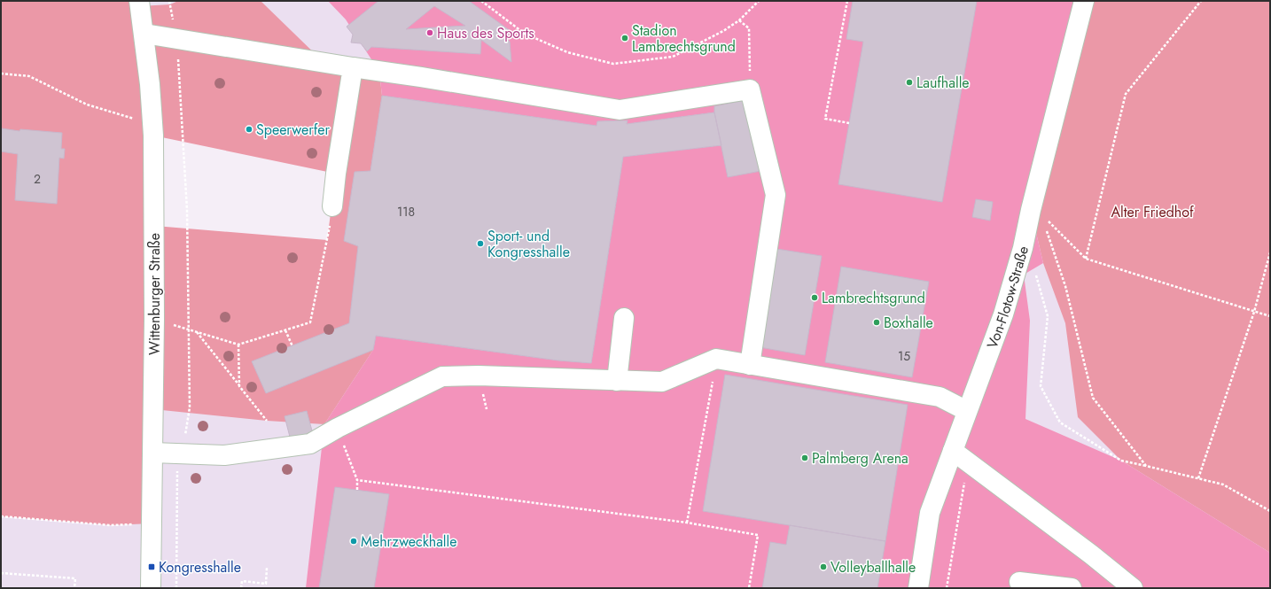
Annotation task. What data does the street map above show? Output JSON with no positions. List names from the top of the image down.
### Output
{
  "streets": {
    "street": ["Wittenburger Straße", "Von-Flotow-Straße"]
  },
  "parks": ["Alter Friedhof"],
  "places": {
    "other": [
      "Haus des Sports",
      "Stadion Lambrechtsgrund",
      "Laufhalle",
      "Speerwerfer",
      "Sport- und Kongresshalle",
      "Lambrechtsgrund",
      "Boxhalle",
      "Palmberg Arena",
      "Mehrzweckhalle",
      "Volleyballhalle"
    ],
    "transit": ["Kongresshalle"]
  },
  "house_numbers": ["2", "118", "15"]
}
